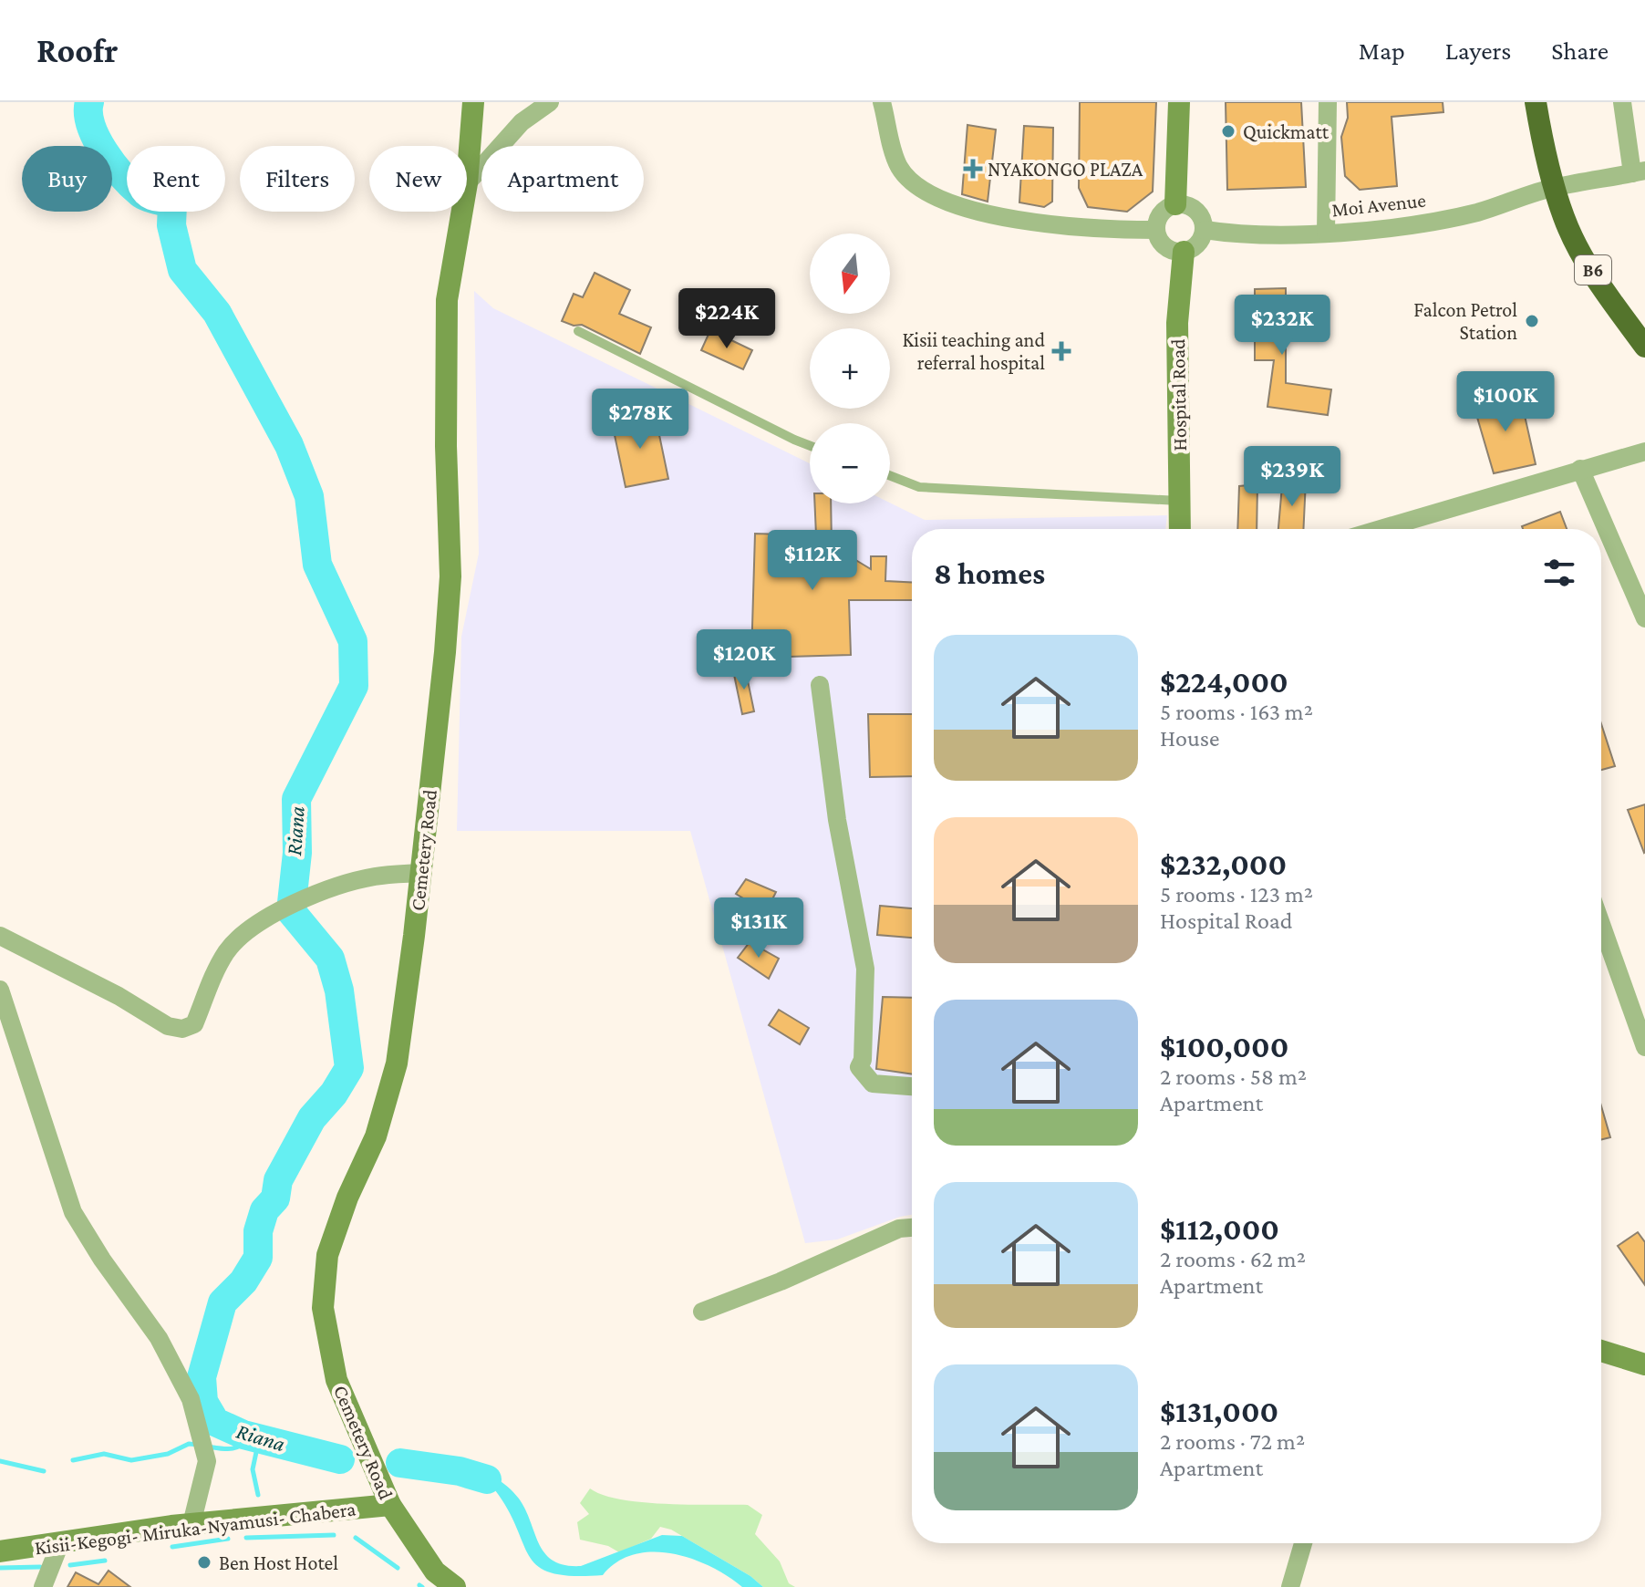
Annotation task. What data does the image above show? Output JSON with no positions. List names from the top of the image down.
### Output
{
  "streets": {
    "highway": ["B6"],
    "street": [
      "Moi Avenue",
      "Hospital Road",
      "Cemetery Road",
      "Kisii-Kegogi- Miruka-Nyamusi- Chabera"
    ]
  },
  "crossings": [
    ["Moi Avenue", "B6"],
    ["Moi Avenue", "Hospital Road"],
    ["Cemetery Road", "Kisii-Kegogi- Miruka-Nyamusi- Chabera"]
  ],
  "water": ["Riana"],
  "places": {
    "other": ["Quickmatt", "Falcon Petrol Station", "Ben Host Hotel"],
    "health": ["NYAKONGO PLAZA", "Kisii teaching and referral hospital"]
  },
  "north": "bottom",
  "page": {
    "header": "Roofr",
    "nav": ["Map", "Layers", "Share"],
    "chip": [
      "Buy",
      "Rent",
      "Filters",
      "New",
      "Apartment"
    ],
    "map_buttons": ["+", "−"],
    "price": [
      "$224K",
      "$232K",
      "$100K",
      "$278K",
      "$239K",
      "$112K",
      "$120K",
      "$131K"
    ],
    "heading": "8 homes",
    "list": [
      {
        "name": "$224,000",
        "note": "5 rooms · 163 m² · House"
      },
      {
        "name": "$232,000",
        "note": "5 rooms · 123 m² · Hospital Road"
      },
      {
        "name": "$100,000",
        "note": "2 rooms · 58 m² · Apartment"
      },
      {
        "name": "$112,000",
        "note": "2 rooms · 62 m² · Apartment"
      },
      {
        "name": "$131,000",
        "note": "2 rooms · 72 m² · Apartment"
      }
    ]
  }
}
